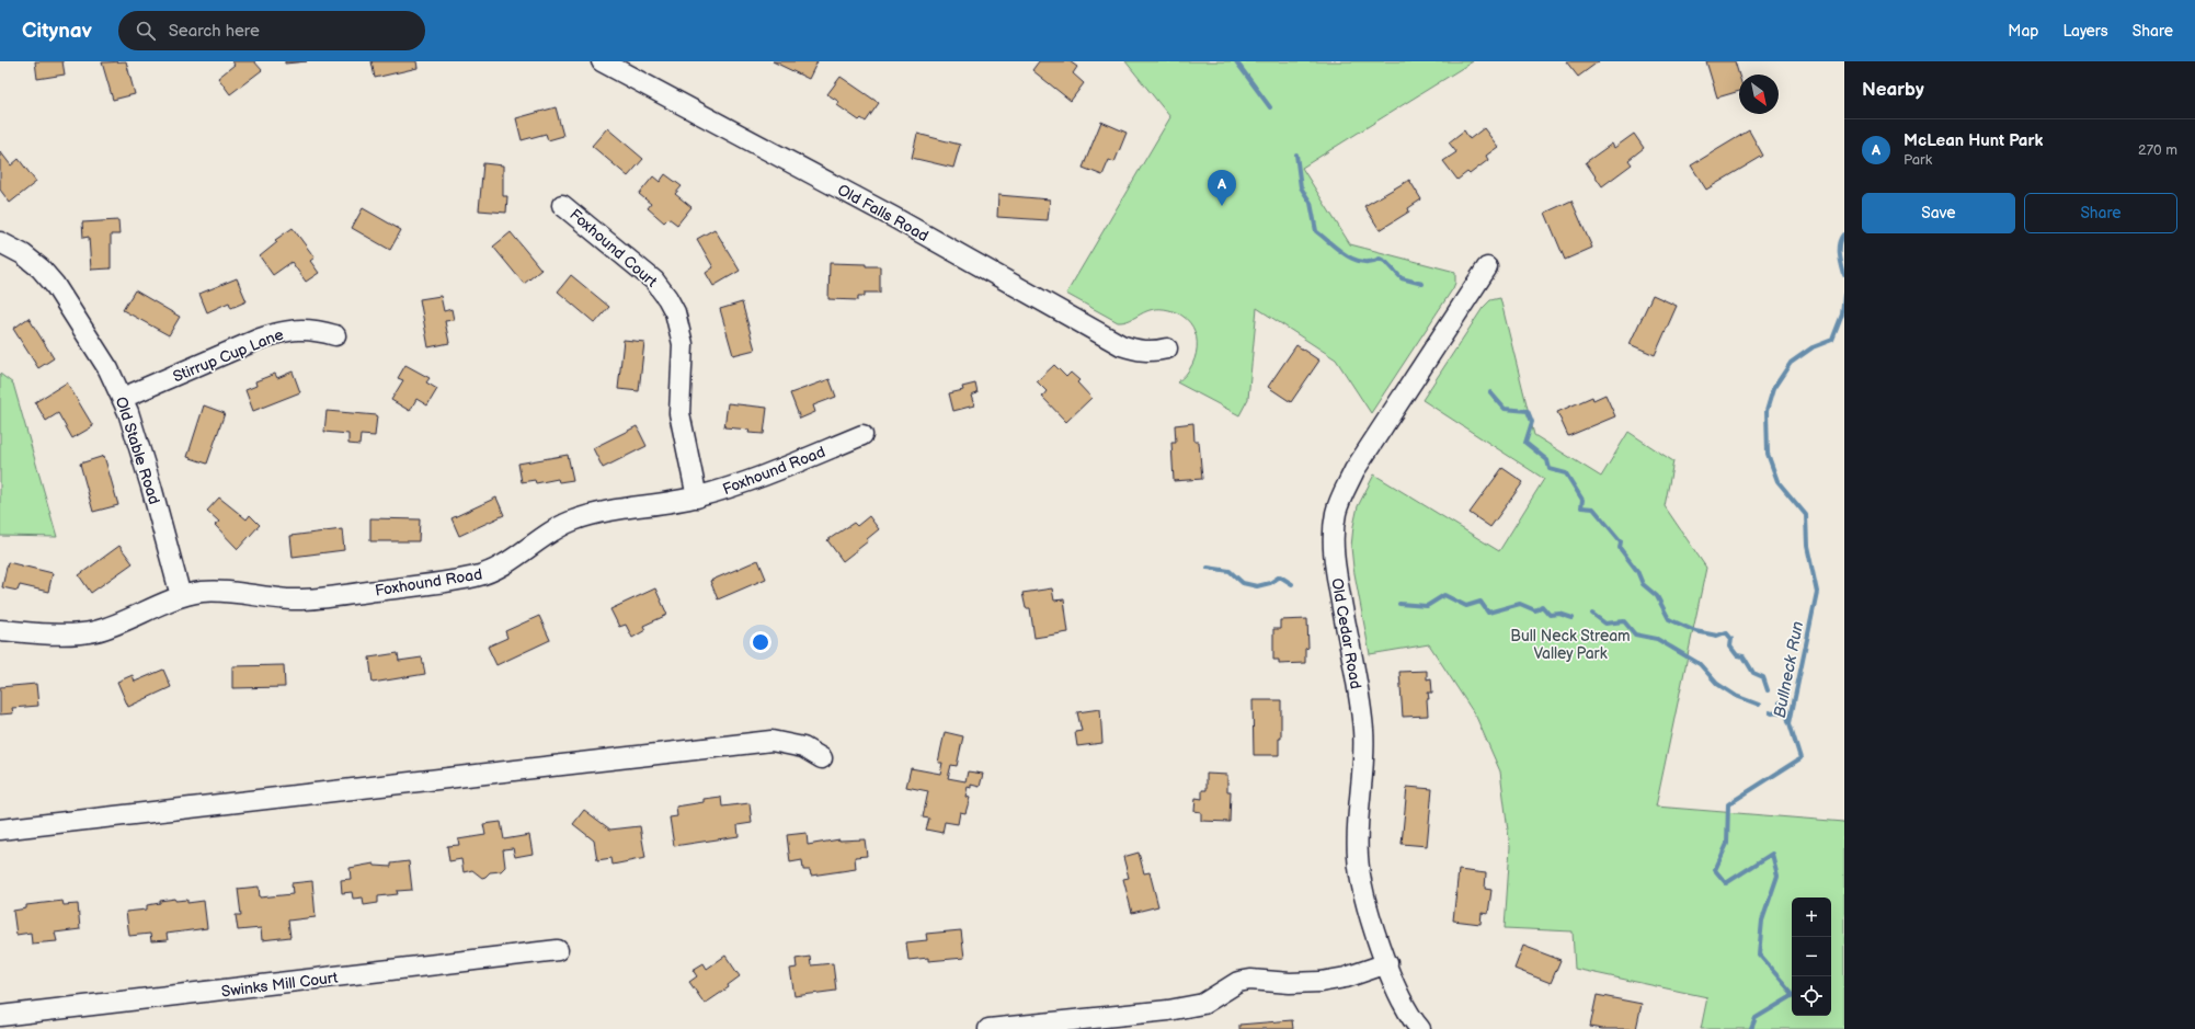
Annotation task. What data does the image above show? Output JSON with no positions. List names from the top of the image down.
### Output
{
  "streets": {
    "street": [
      "Old Falls Road",
      "Foxhound Court",
      "Stirrup Cup Lane",
      "Old Stable Road",
      "Foxhound Road",
      "Old Cedar Road",
      "Swinks Mill Court"
    ]
  },
  "crossings": [
    ["Foxhound Court", "Foxhound Road"],
    ["Stirrup Cup Lane", "Old Stable Road"],
    ["Old Stable Road", "Foxhound Road"]
  ],
  "water": ["Bullneck Run"],
  "parks": ["Bull Neck Stream Valley Park"],
  "north": "bottom right",
  "page": {
    "header": "Citynav",
    "search": "Search here",
    "nav": ["Map", "Layers", "Share"],
    "heading": "Nearby",
    "list": [
      {
        "mark": "A",
        "name": "McLean Hunt Park",
        "note": "Park",
        "value": "270 m"
      }
    ],
    "pins": "A",
    "buttons": ["Save", "Share"],
    "map_buttons": ["+", "−"]
  }
}
